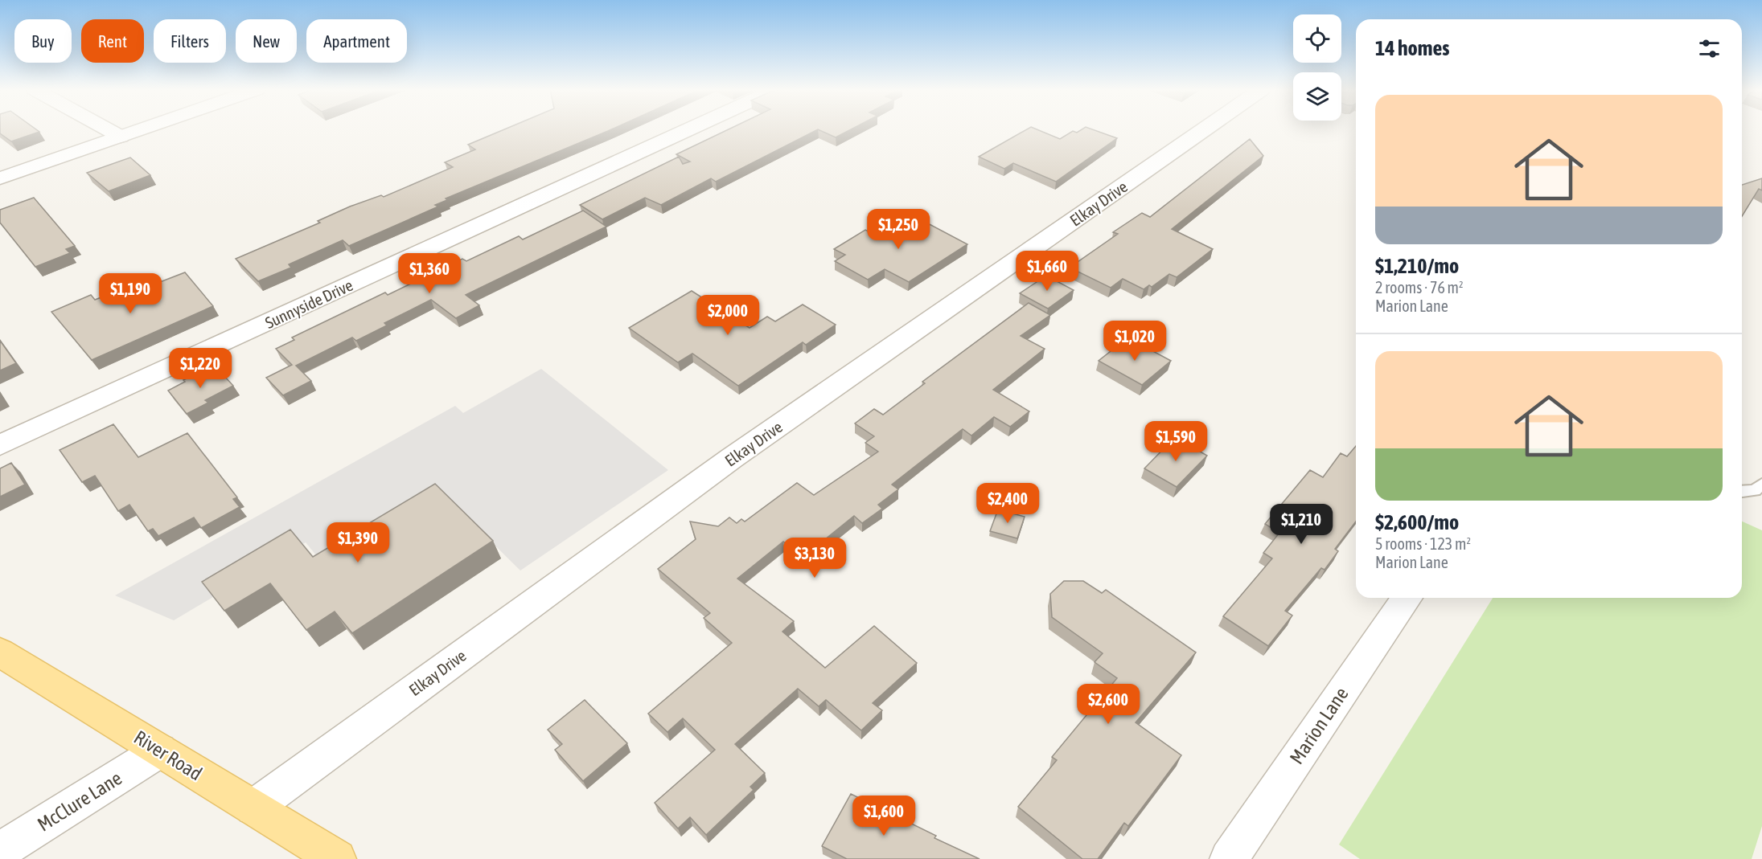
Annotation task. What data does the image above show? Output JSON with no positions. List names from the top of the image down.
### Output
{
  "streets": {
    "main road": ["River Road"],
    "street": [
      "Elkay Drive",
      "Sunnyside Drive",
      "Marion Lane",
      "McClure Lane"
    ]
  },
  "crossings": [
    ["Elkay Drive", "River Road"],
    ["River Road", "McClure Lane"]
  ],
  "page": {
    "chip": [
      "Buy",
      "Rent",
      "Filters",
      "New",
      "Apartment"
    ],
    "heading": "14 homes",
    "list": [
      {
        "name": "$1,210/mo",
        "note": "2 rooms · 76 m² · Marion Lane"
      },
      {
        "name": "$2,600/mo",
        "note": "5 rooms · 123 m² · Marion Lane"
      }
    ],
    "price": [
      "$1,250",
      "$1,660",
      "$1,360",
      "$1,190",
      "$2,000",
      "$1,020",
      "$1,220",
      "$1,590",
      "$2,400",
      "$1,210",
      "$1,390",
      "$3,130",
      "$2,600",
      "$1,600"
    ]
  }
}
